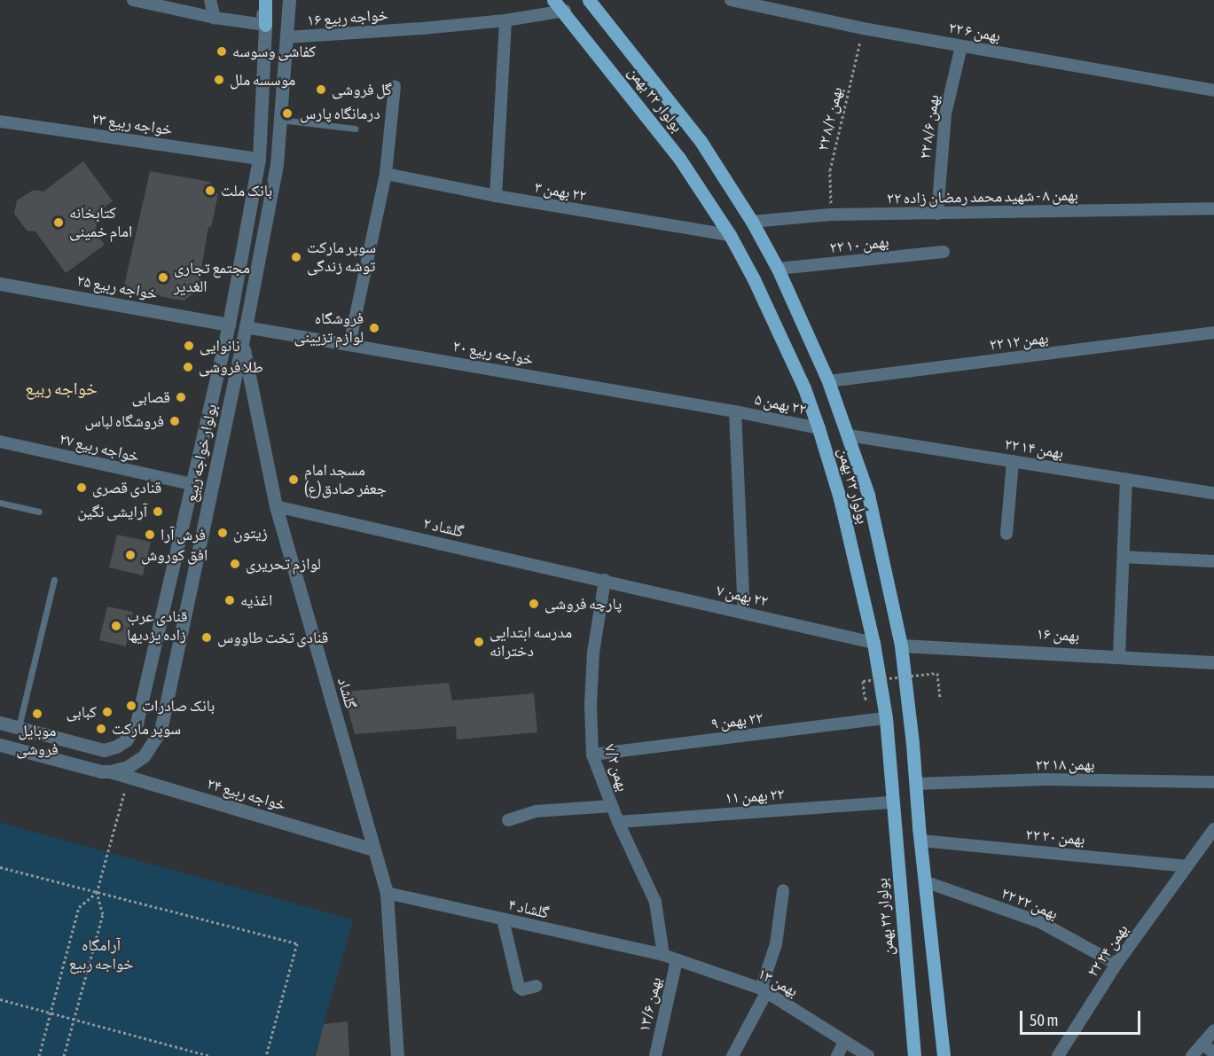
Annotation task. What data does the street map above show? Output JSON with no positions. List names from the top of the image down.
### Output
{
  "streets": {
    "main road": ["بولوار ۲۲ بهمن"],
    "street": [
      "خواجه ربیع ۱۶",
      "۲۲ بهمن ۶",
      "خواجه ربیع ۲۳",
      "۲۲ بهمن ۸/۶",
      "٢٢ بهمن ۳",
      "۲۲ بهمن ۸ - شهید محمد رمضان زاده",
      "۲۲ بهمن ۱۰",
      "خواجه ربیع ۲۵",
      "۲۲ بهمن ۱۲",
      "خواجه ربیع ۲۰",
      "٢٢ بهمن ۵",
      "خواجه ربیع ۲۷",
      "۲۲ بهمن ۱۴",
      "بولوار خواجه ربیع",
      "گلشاد ۲",
      "٢٢ بهمن ٧",
      "بهمن ۱۶",
      "گلشاد",
      "٢٢ بهمن ۹",
      "۲۲ بهمن ۱۸",
      "بهمن ۷/۲",
      "خواجه ربیع ۲۴",
      "٢٢ بهمن ١١",
      "۲۲ بهمن ۲۰",
      "۲۲ بهمن ۲۲",
      "گلشاد ۴",
      "۲۲ بهمن ۲۴",
      "بهمن ۱۳",
      "بهمن ۱۳/۶"
    ],
    "path": ["۲۲ بهمن ۸/۲"]
  },
  "crossings": [
    ["خواجه ربیع ۱۶", "بولوار ۲۲ بهمن"],
    ["خواجه ربیع ۱۶", "بولوار خواجه ربیع"],
    ["۲۲ بهمن ۶", "۲۲ بهمن ۸/۲"],
    ["۲۲ بهمن ۶", "۲۲ بهمن ۸/۶"],
    ["بولوار ۲۲ بهمن", "٢٢ بهمن ۳"],
    ["بولوار ۲۲ بهمن", "۲۲ بهمن ۸ - شهید محمد رمضان زاده"],
    ["بولوار ۲۲ بهمن", "۲۲ بهمن ۱۰"],
    ["بولوار ۲۲ بهمن", "۲۲ بهمن ۱۲"],
    ["بولوار ۲۲ بهمن", "٢٢ بهمن ۵"],
    ["بولوار ۲۲ بهمن", "۲۲ بهمن ۱۴"],
    ["بولوار ۲۲ بهمن", "٢٢ بهمن ٧"],
    ["بولوار ۲۲ بهمن", "بهمن ۱۶"],
    ["بولوار ۲۲ بهمن", "٢٢ بهمن ۹"],
    ["بولوار ۲۲ بهمن", "۲۲ بهمن ۱۸"],
    ["بولوار ۲۲ بهمن", "٢٢ بهمن ١١"],
    ["بولوار ۲۲ بهمن", "۲۲ بهمن ۲۰"],
    ["بولوار ۲۲ بهمن", "۲۲ بهمن ۲۲"],
    ["۲۲ بهمن ۸/۲", "۲۲ بهمن ۸ - شهید محمد رمضان زاده"],
    ["خواجه ربیع ۲۳", "بولوار خواجه ربیع"],
    ["۲۲ بهمن ۸/۶", "۲۲ بهمن ۸ - شهید محمد رمضان زاده"],
    ["خواجه ربیع ۲۵", "بولوار خواجه ربیع"],
    ["خواجه ربیع ۲۰", "٢٢ بهمن ۵"],
    ["خواجه ربیع ۲۰", "بولوار خواجه ربیع"],
    ["خواجه ربیع ۲۷", "بولوار خواجه ربیع"],
    ["بولوار خواجه ربیع", "گلشاد"],
    ["بولوار خواجه ربیع", "خواجه ربیع ۲۴"],
    ["گلشاد ۲", "٢٢ بهمن ٧"],
    ["گلشاد ۲", "گلشاد"],
    ["گلشاد ۲", "بهمن ۷/۲"],
    ["٢٢ بهمن ٧", "بهمن ۷/۲"],
    ["گلشاد", "خواجه ربیع ۲۴"],
    ["گلشاد", "گلشاد ۴"],
    ["٢٢ بهمن ۹", "بهمن ۷/۲"],
    ["بهمن ۷/۲", "٢٢ بهمن ١١"],
    ["بهمن ۷/۲", "گلشاد ۴"],
    ["بهمن ۷/۲", "بهمن ۱۳"],
    ["۲۲ بهمن ۲۰", "۲۲ بهمن ۲۴"],
    ["۲۲ بهمن ۲۲", "۲۲ بهمن ۲۴"],
    ["گلشاد ۴", "بهمن ۱۳"],
    ["بهمن ۱۳", "بهمن ۱۳/۶"]
  ],
  "districts": ["خواجه ربیع"],
  "parks": ["آرامگاه خواجه ربیع"],
  "places": [
    "کفاشی وسوسه",
    "موسسه ملل",
    "گل فروشی",
    "درمانگاه پارس",
    "بانک ملت",
    "کتابخانه امام خمینی",
    "سوپر مارکت توشه زندگی",
    "مجتمع تجاری الغدیر",
    "فروشگاه لوازم تزیینی",
    "نانوایی",
    "طلا فروشی",
    "قصابی",
    "فروشگاه لباس",
    "مسجد امام جعفر صادق(ع)",
    "قنادی قصری",
    "آرایشی نگین",
    "زیتون",
    "فرش آرا",
    "افق کوروش",
    "لوازم تحریری",
    "اغذیه",
    "پارچه فروشی",
    "قنادی عرب زاده یزدیها",
    "قنادی تخت طاووس",
    "مدرسه ابتدایی دخترانه",
    "بانک صادرات",
    "کبابی",
    "موبایل فروشی",
    "سوپر مارکت"
  ],
  "scale_bar": "50 m"
}
